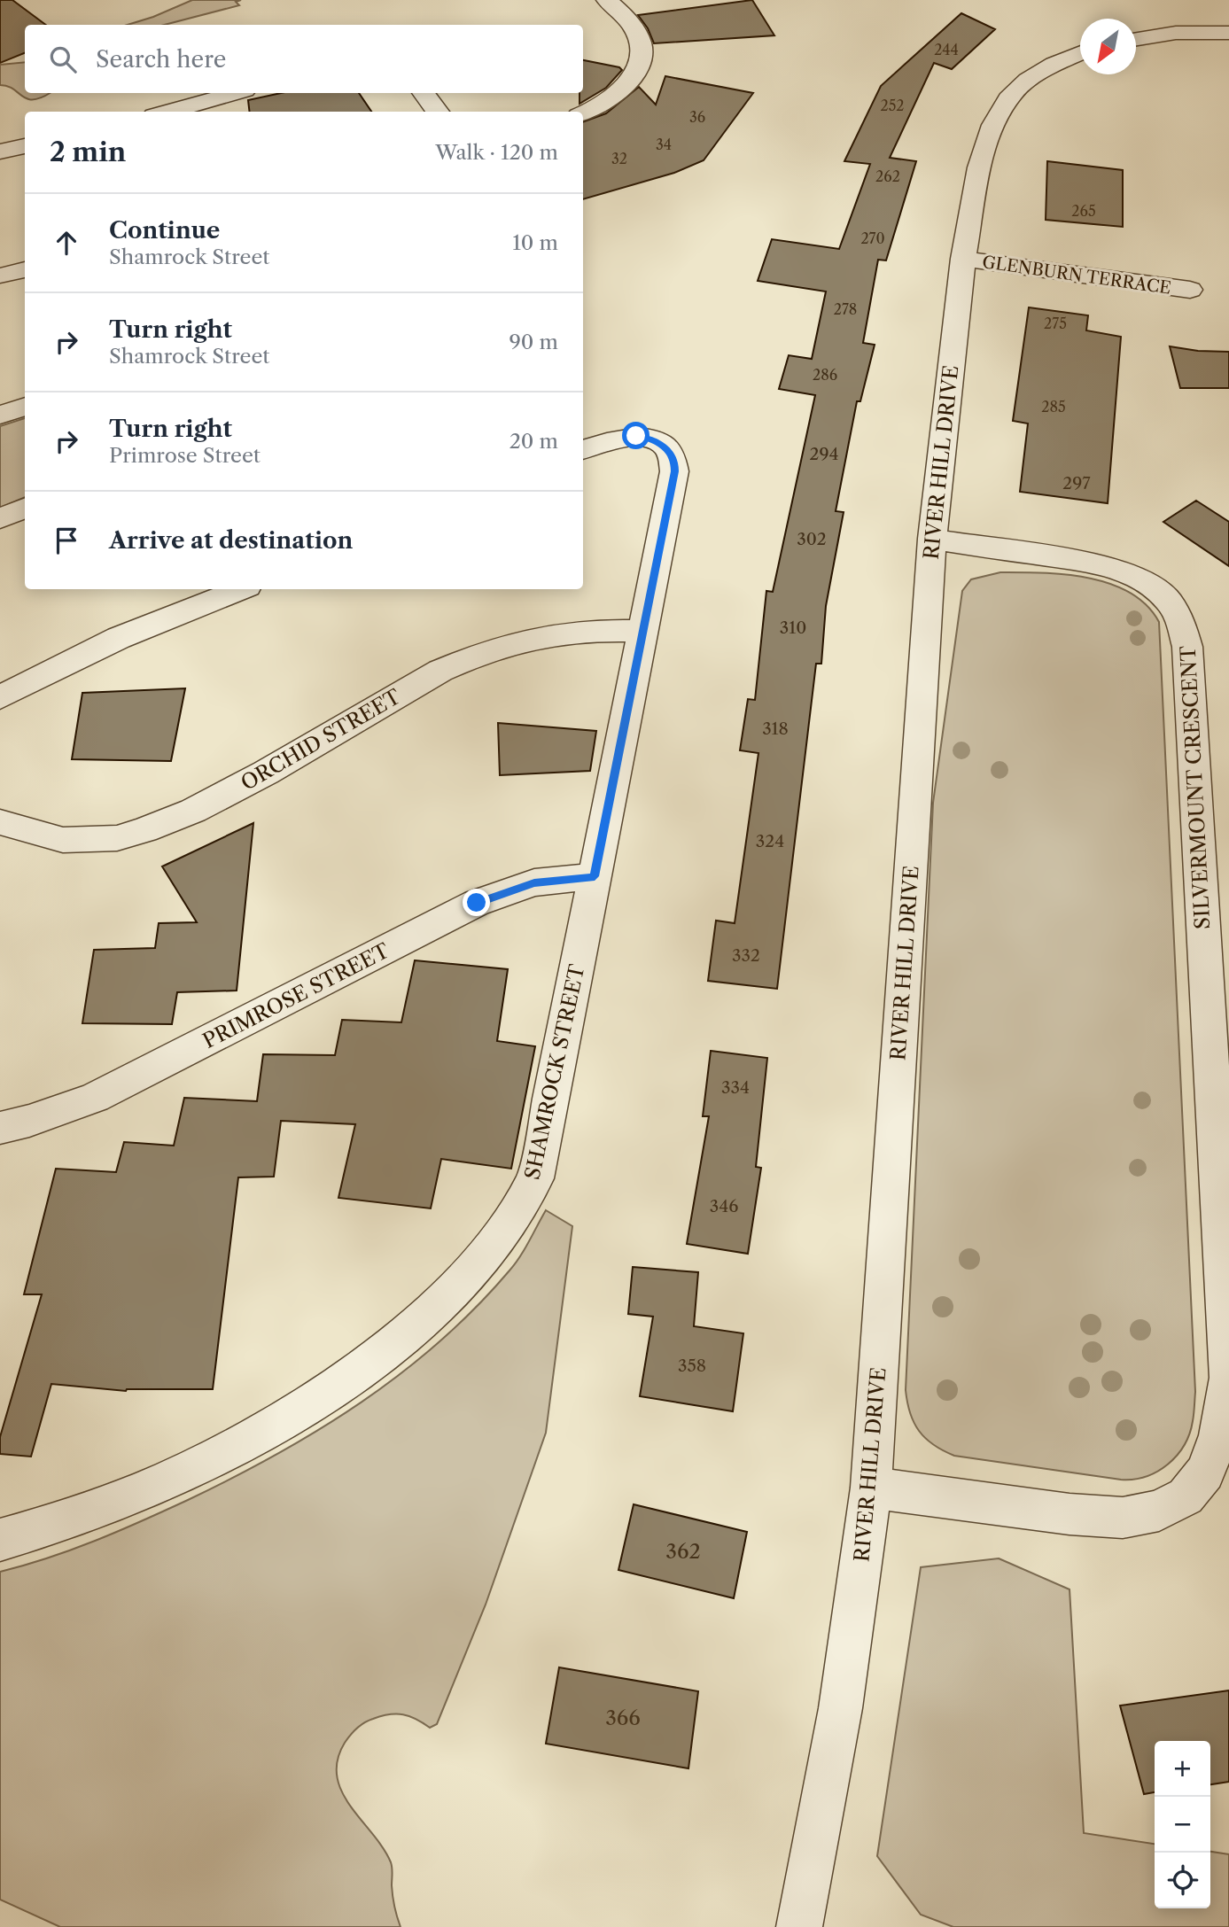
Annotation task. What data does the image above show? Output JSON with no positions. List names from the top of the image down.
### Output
{
  "streets": {
    "street": [
      "GLENBURN TERRACE",
      "RIVER HILL DRIVE",
      "ORCHID STREET",
      "SILVERMOUNT CRESCENT",
      "PRIMROSE STREET",
      "SHAMROCK STREET"
    ]
  },
  "crossings": [
    ["GLENBURN TERRACE", "RIVER HILL DRIVE"],
    ["RIVER HILL DRIVE", "SILVERMOUNT CRESCENT"],
    ["ORCHID STREET", "SHAMROCK STREET"],
    ["PRIMROSE STREET", "SHAMROCK STREET"]
  ],
  "house_numbers": [
    "244",
    "252",
    "36",
    "34",
    "32",
    "262",
    "265",
    "270",
    "278",
    "275",
    "286",
    "285",
    "294",
    "297",
    "302",
    "310",
    "318",
    "324",
    "332",
    "334",
    "346",
    "358",
    "362",
    "366"
  ],
  "north": "bottom left",
  "page": {
    "search": "Search here",
    "heading": ["2 min", "Walk · 120 m"],
    "list": [
      ["Continue", "Shamrock Street", "10 m"],
      ["Turn right", "Shamrock Street", "90 m"],
      ["Turn right", "Primrose Street", "20 m"],
      "Arrive at destination"
    ],
    "map_buttons": ["+", "−"]
  }
}
